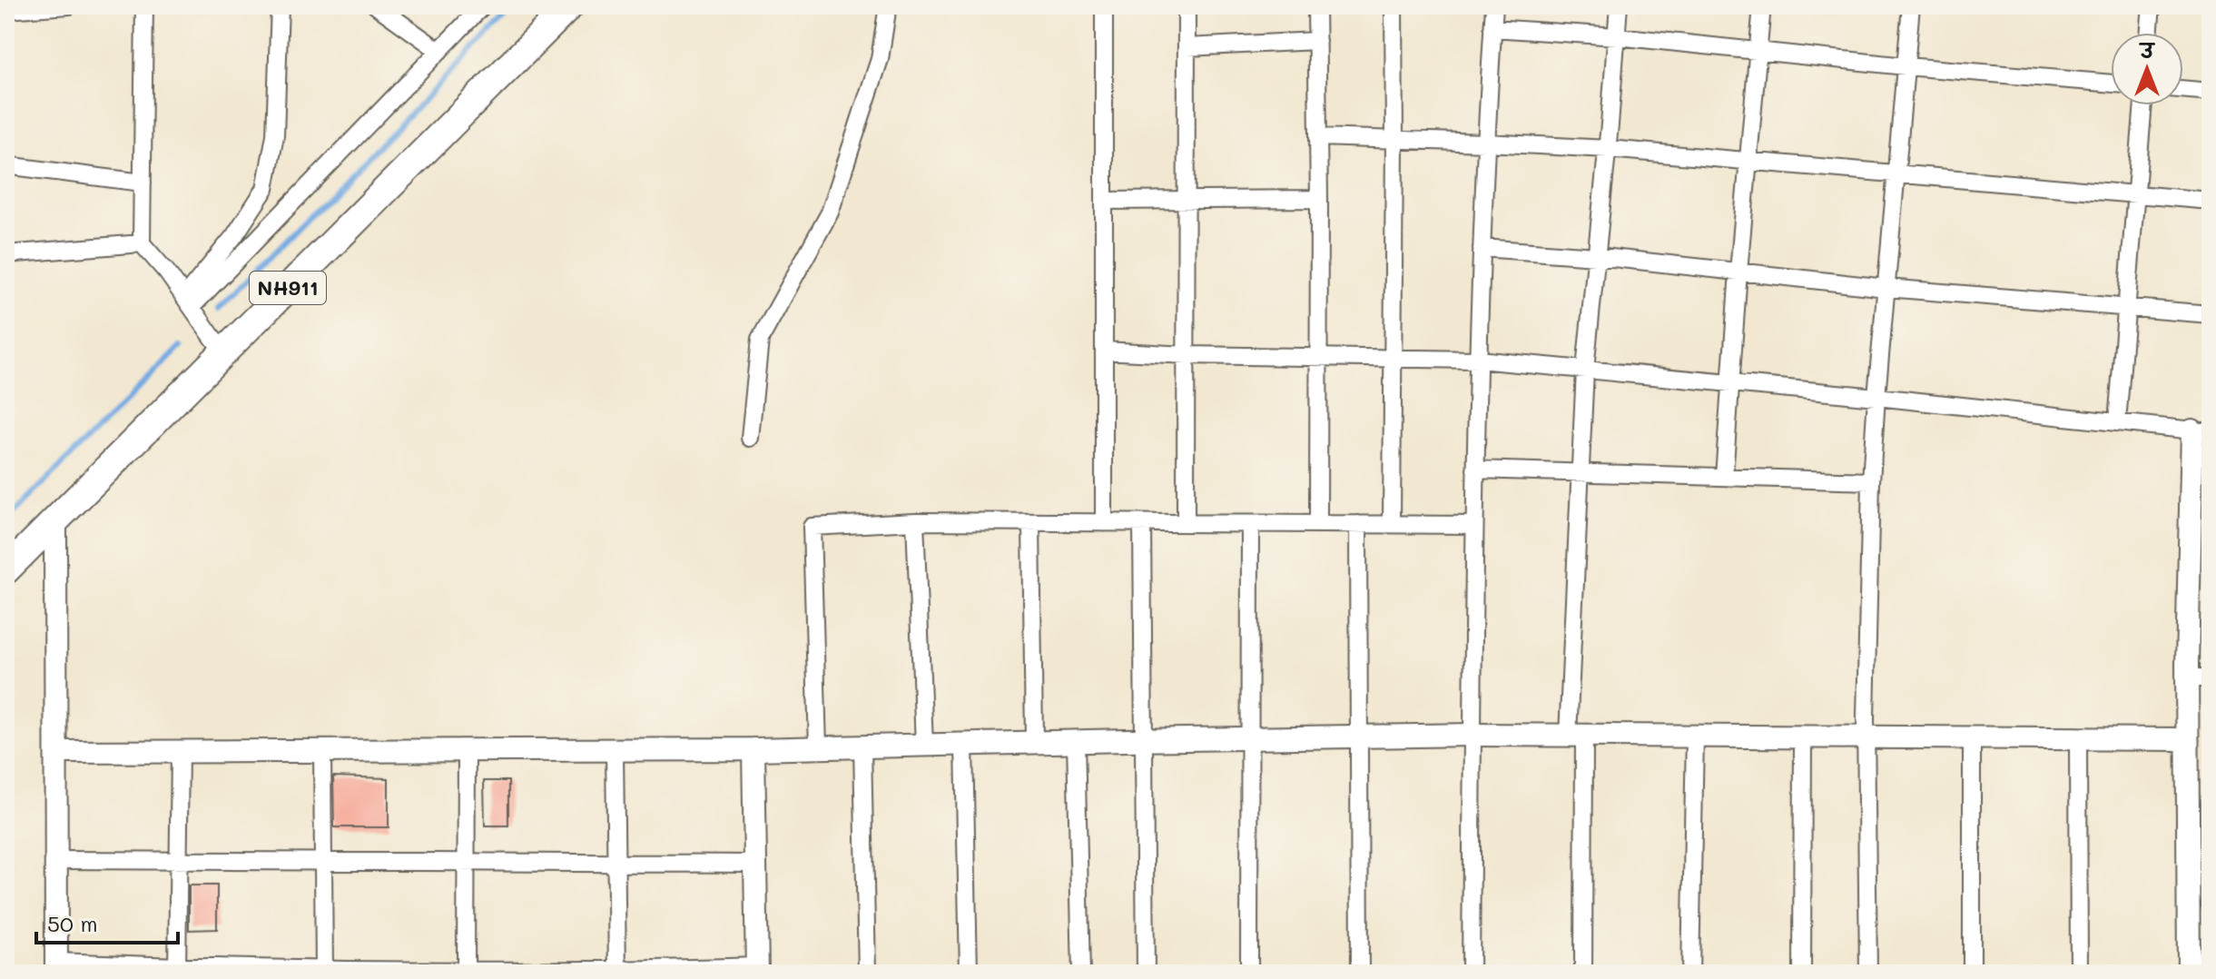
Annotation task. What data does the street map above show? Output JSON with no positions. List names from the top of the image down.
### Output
{
  "streets": {
    "highway": ["NH911"]
  },
  "scale_bar": "50 m",
  "north": "top"
}
